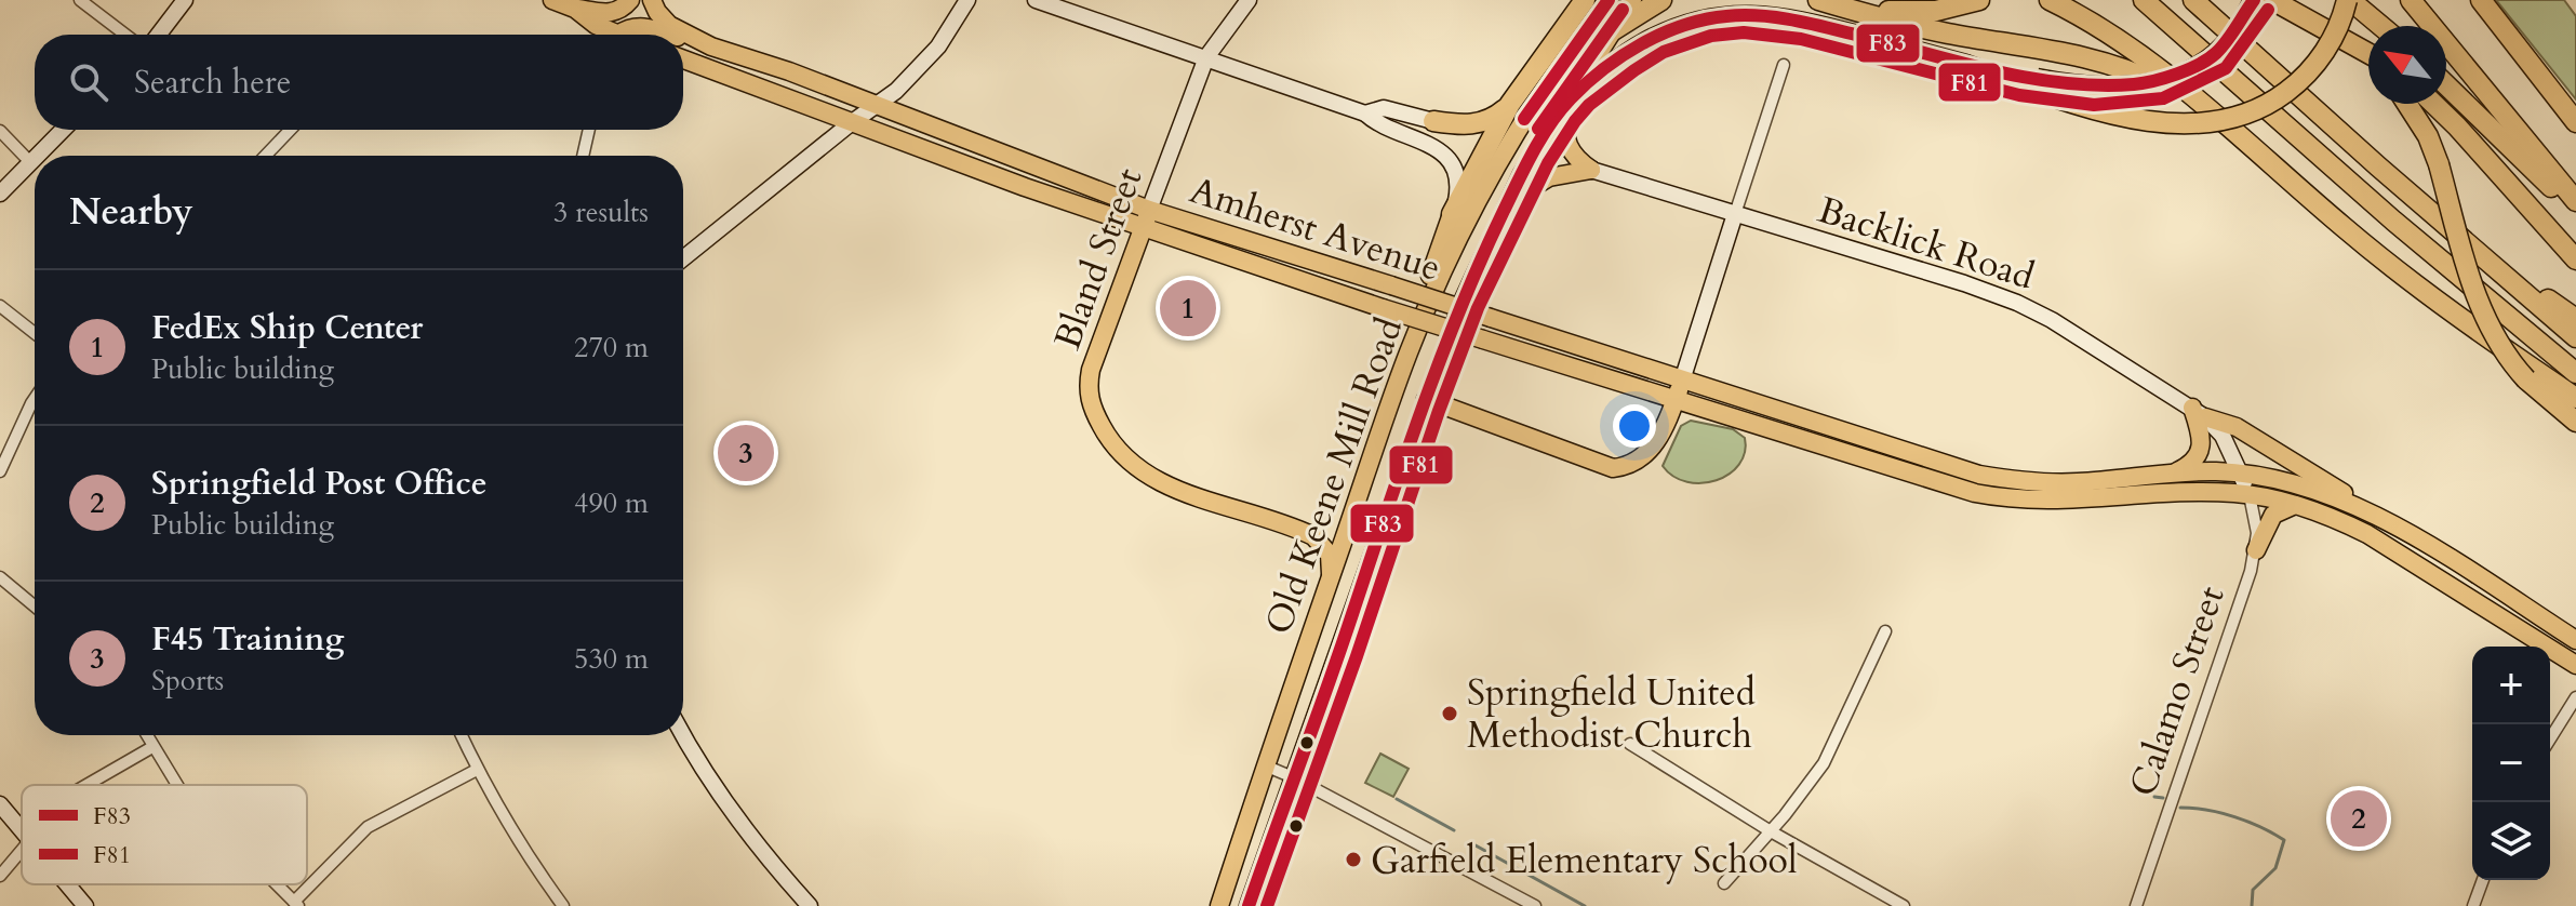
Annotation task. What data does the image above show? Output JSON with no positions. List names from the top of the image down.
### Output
{
  "streets": {
    "main road": [
      "Amherst Avenue",
      "Backlick Road",
      "Bland Street",
      "Old Keene Mill Road"
    ],
    "street": ["Calamo Street"]
  },
  "crossings": [
    ["Amherst Avenue", "Backlick Road"],
    ["Amherst Avenue", "Bland Street"],
    ["Amherst Avenue", "Calamo Street"],
    ["Backlick Road", "Calamo Street"]
  ],
  "places": ["Springfield United Methodist Church", "Garfield Elementary School"],
  "lines": ["transit line F83", "transit line F81"],
  "legend": ["F83", "F81"],
  "north": "top left",
  "page": {
    "search": "Search here",
    "heading": ["Nearby", "3 results"],
    "list": [
      {
        "mark": "1",
        "name": "FedEx Ship Center",
        "note": "Public building",
        "value": "270 m"
      },
      {
        "mark": "2",
        "name": "Springfield Post Office",
        "note": "Public building",
        "value": "490 m"
      },
      {
        "mark": "3",
        "name": "F45 Training",
        "note": "Sports",
        "value": "530 m"
      }
    ],
    "pins": ["1", "3", "2"],
    "map_buttons": ["+", "−"]
  }
}
